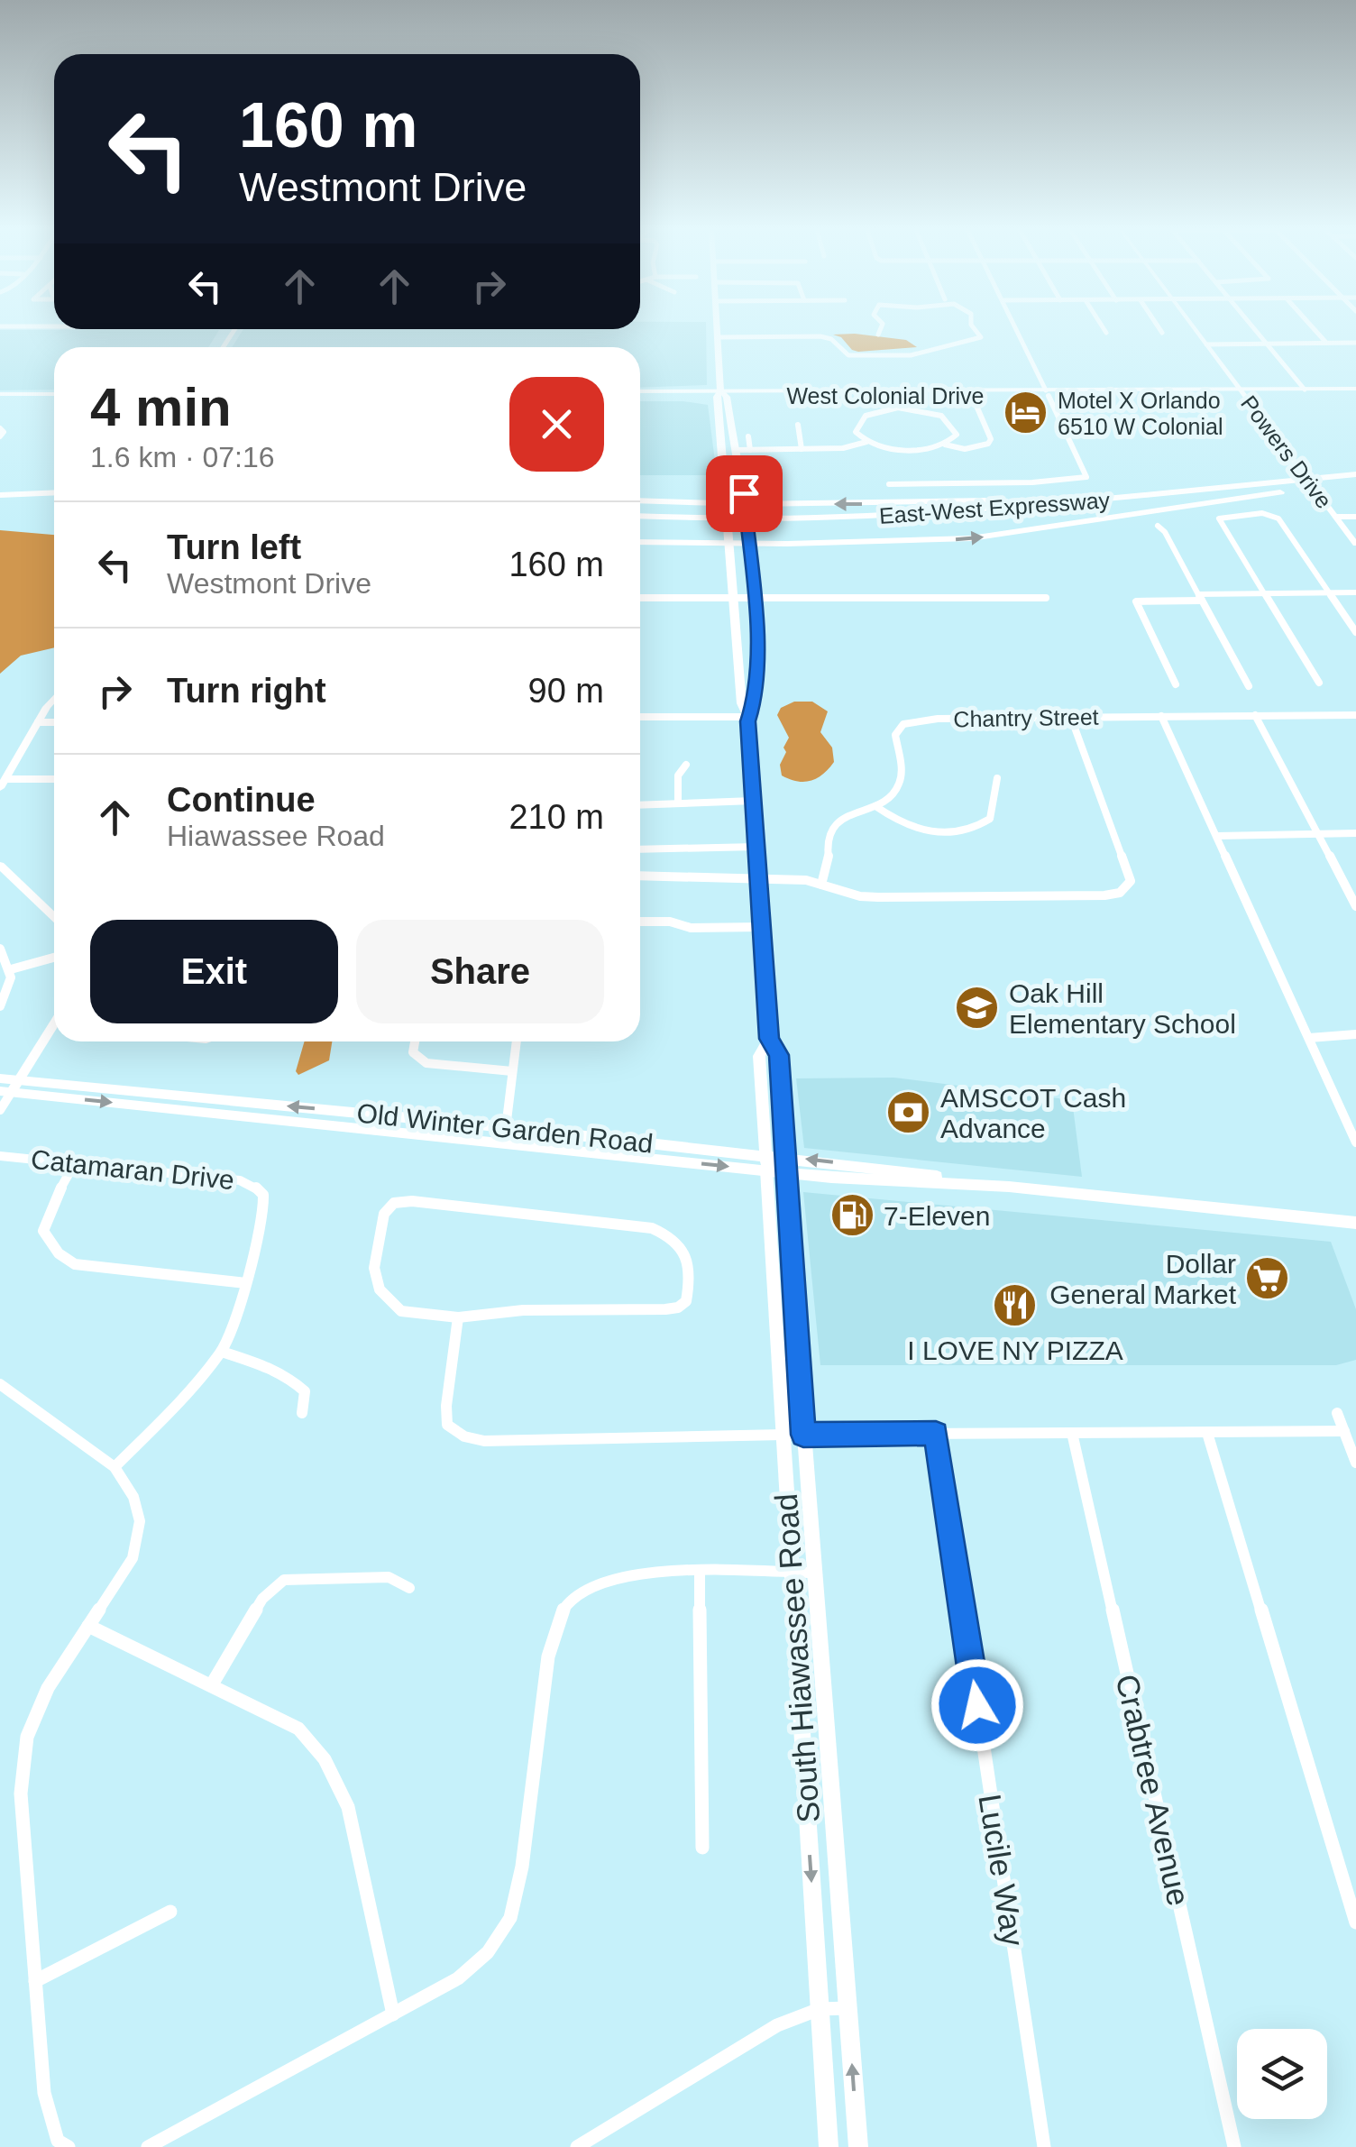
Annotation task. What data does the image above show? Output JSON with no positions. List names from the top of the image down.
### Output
{
  "streets": {
    "highway": ["West Colonial Drive", "East-West Expressway"],
    "main road": ["Old Winter Garden Road"],
    "street": [
      "Powers Drive",
      "Chantry Street",
      "Catamaran Drive",
      "South Hiawassee Road",
      "Crabtree Avenue",
      "Lucile Way"
    ]
  },
  "crossings": [
    ["West Colonial Drive", "Powers Drive"],
    ["Old Winter Garden Road", "South Hiawassee Road"]
  ],
  "places": {
    "hotel": ["Motel X Orlando 6510 W Colonial"],
    "school or university": ["Oak Hill Elementary School"],
    "bank": ["AMSCOT Cash Advance"],
    "fuel station": ["7-Eleven"],
    "supermarket": ["Dollar General Market"],
    "restaurant": ["I LOVE NY PIZZA"]
  },
  "page": {
    "turn": ["160 m", "Westmont Drive"],
    "heading": ["4 min", "1.6 km · 07:16"],
    "list": [
      {
        "name": "Turn left",
        "note": "Westmont Drive",
        "value": "160 m"
      },
      {
        "name": "Turn right",
        "value": "90 m"
      },
      {
        "name": "Continue",
        "note": "Hiawassee Road",
        "value": "210 m"
      }
    ],
    "buttons": ["Exit", "Share"]
  }
}
